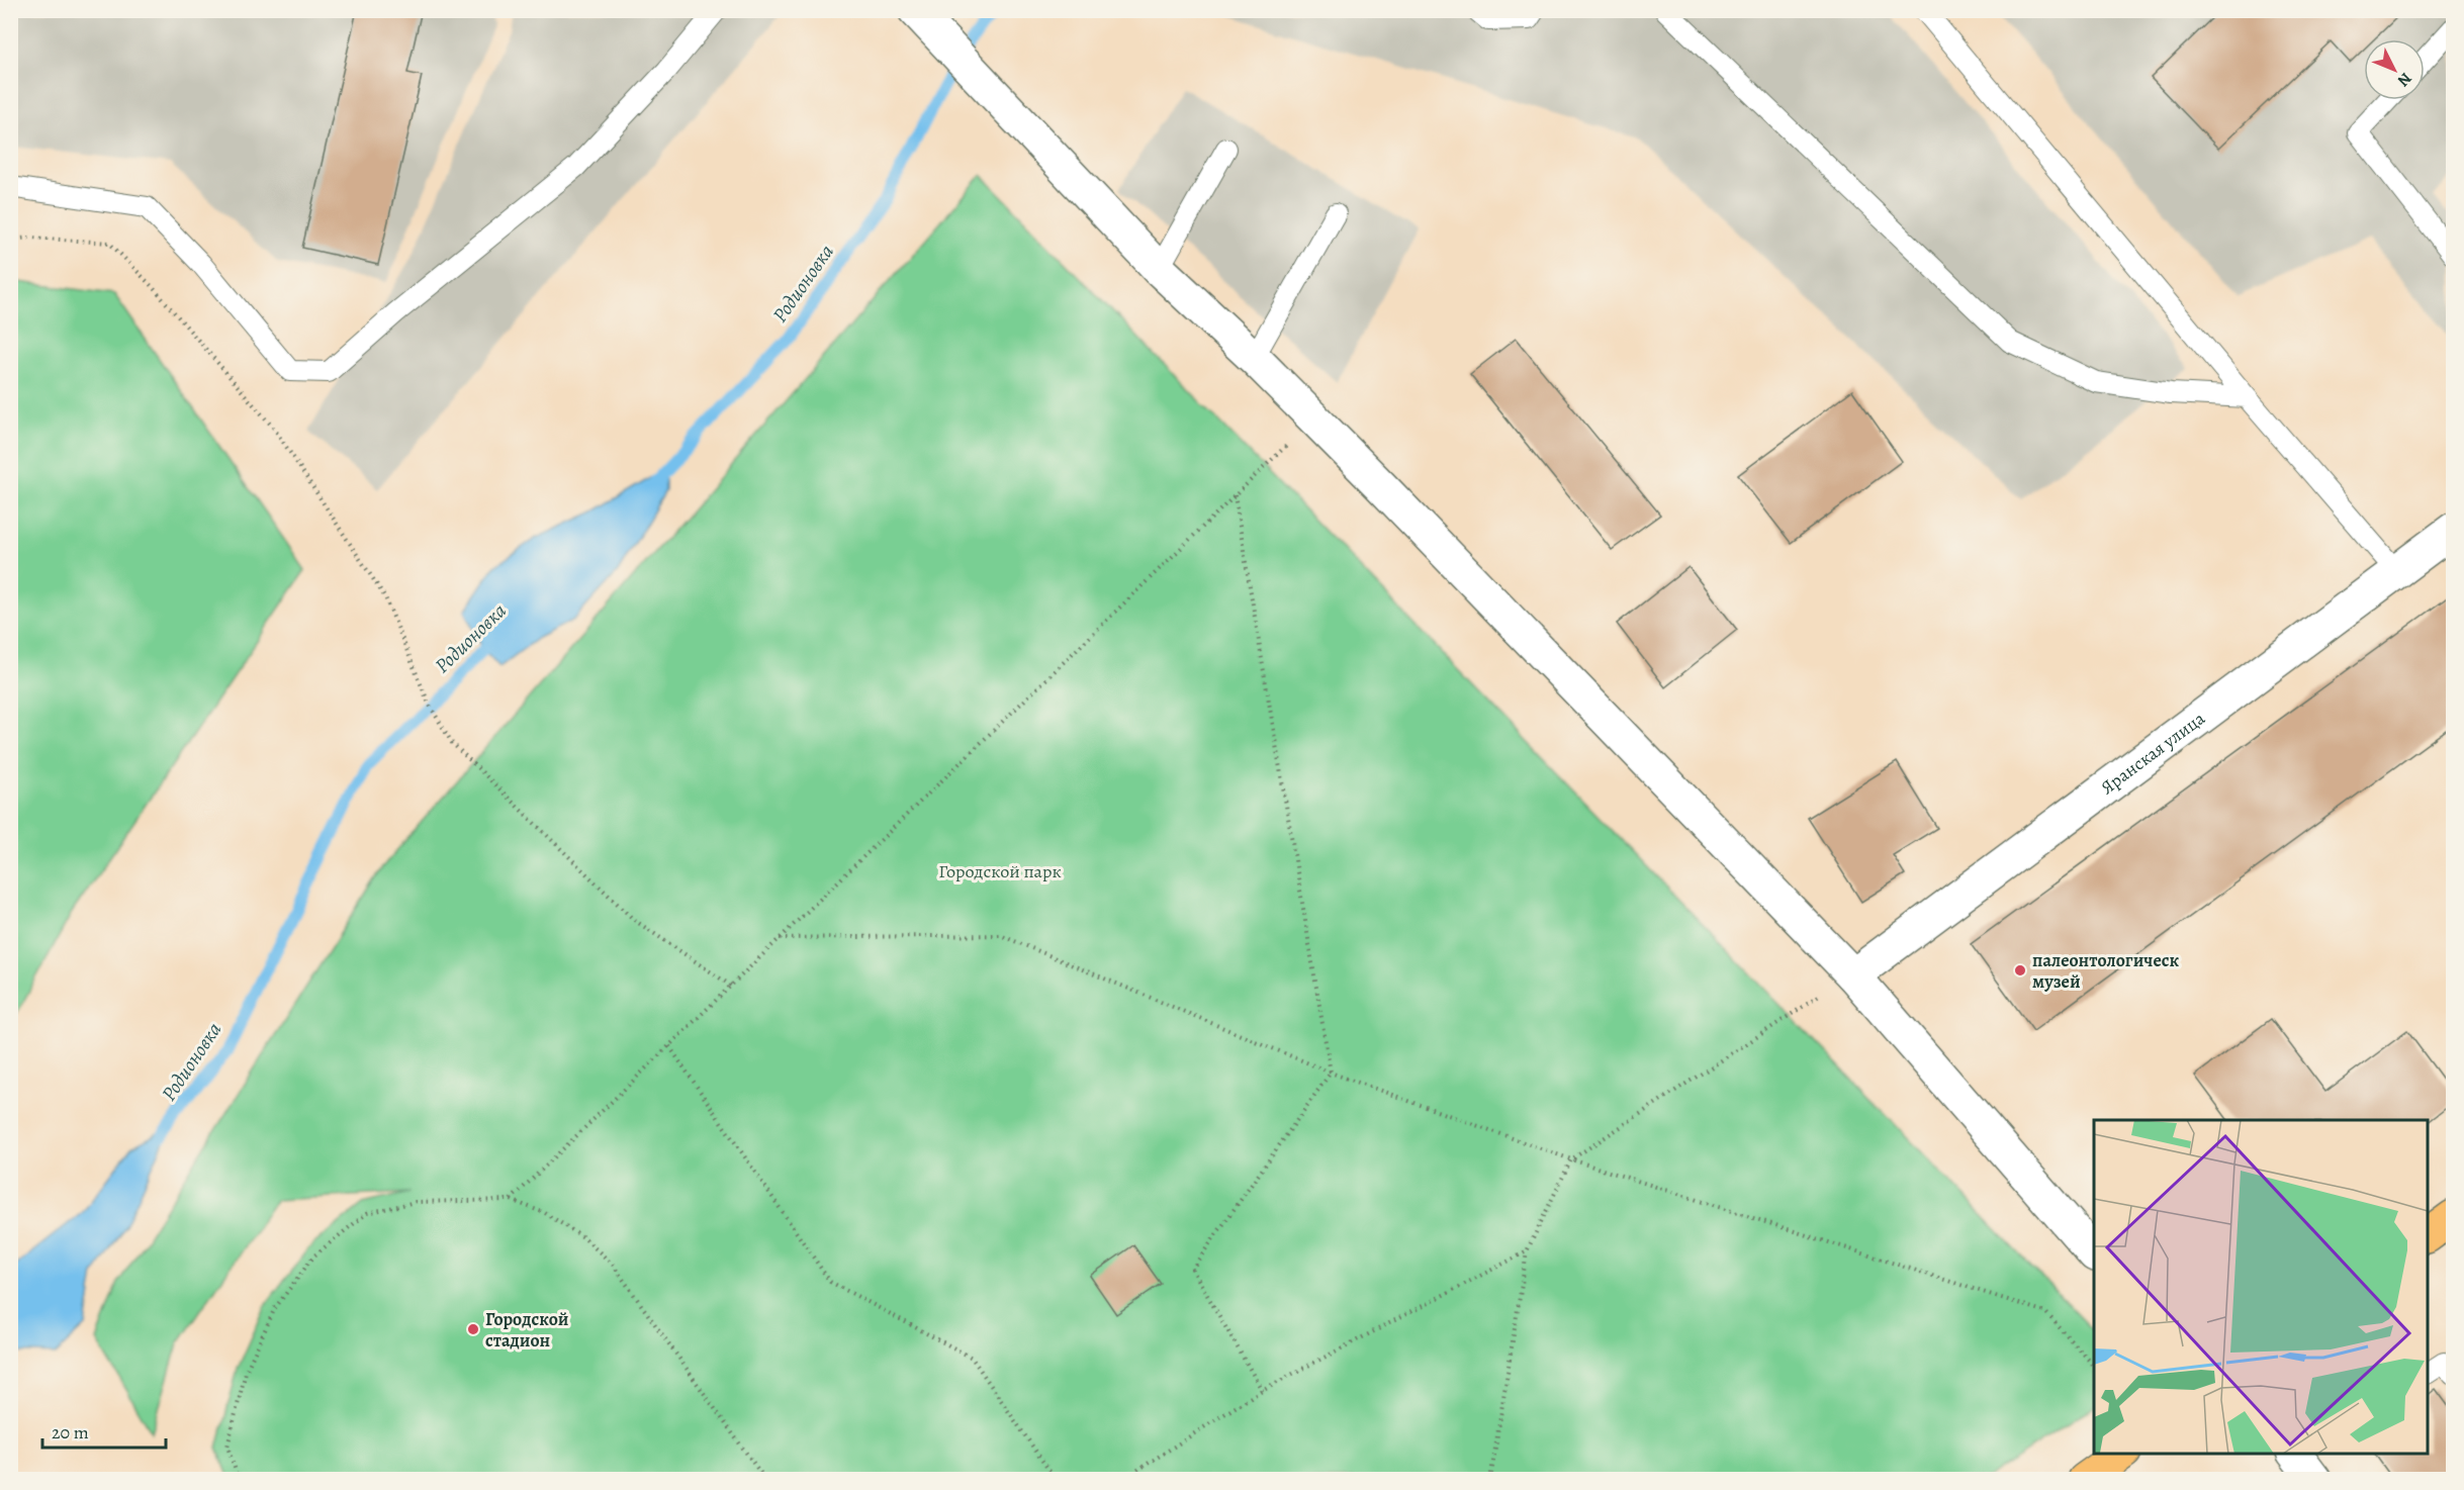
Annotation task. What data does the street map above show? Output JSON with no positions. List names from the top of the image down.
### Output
{
  "streets": {
    "street": ["Яранская улица"]
  },
  "water": ["Родионовка"],
  "parks": ["Городской парк"],
  "places": ["палеонтологическ музей", "Городской стадион"],
  "scale_bar": "20 m",
  "north": "bottom right"
}
